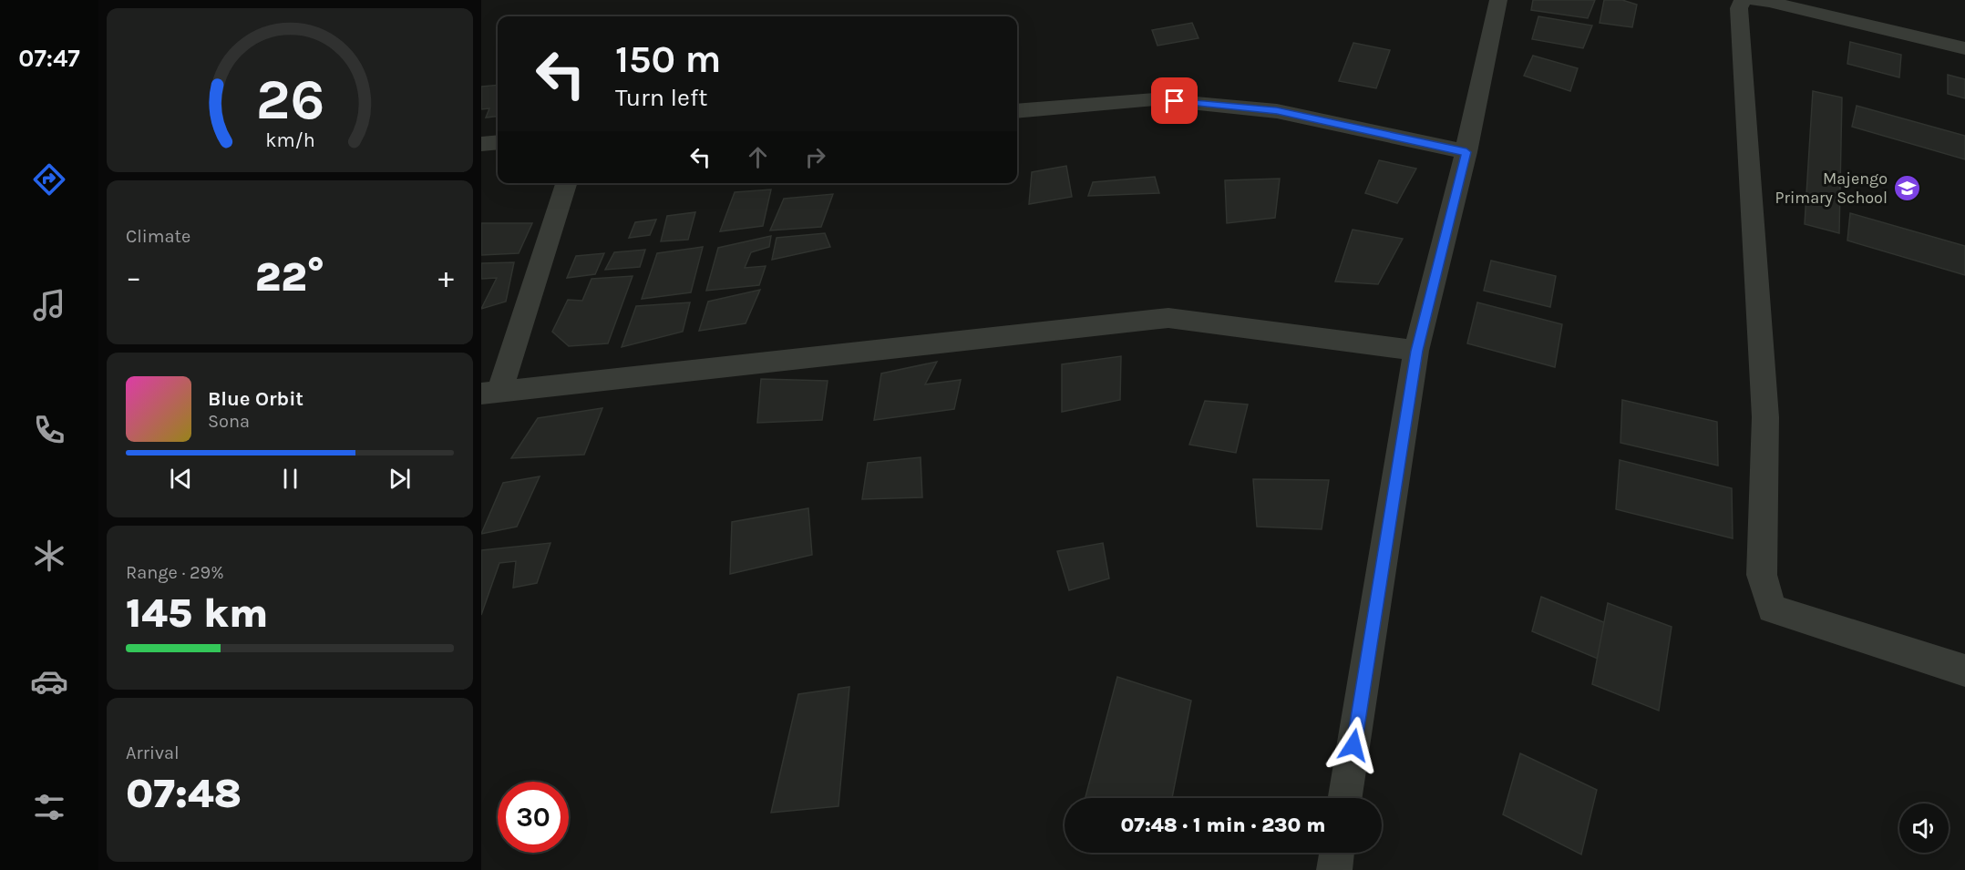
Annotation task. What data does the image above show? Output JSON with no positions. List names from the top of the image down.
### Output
{
  "places": {
    "school or university": ["Majengo Primary School"]
  },
  "page": {
    "tabs": "07:47",
    "turn": ["150 m", "Turn left"],
    "tile": [
      "Climate",
      ["Range · 29%", "145 km"],
      ["Arrival", "07:48"]
    ],
    "heat": ["−", "22°", "+"],
    "song": ["Blue Orbit", "Sona"],
    "limit": "30",
    "trip": "07:48 · 1 min · 230 m",
    "gauge": ["26", "km/h"]
  }
}
